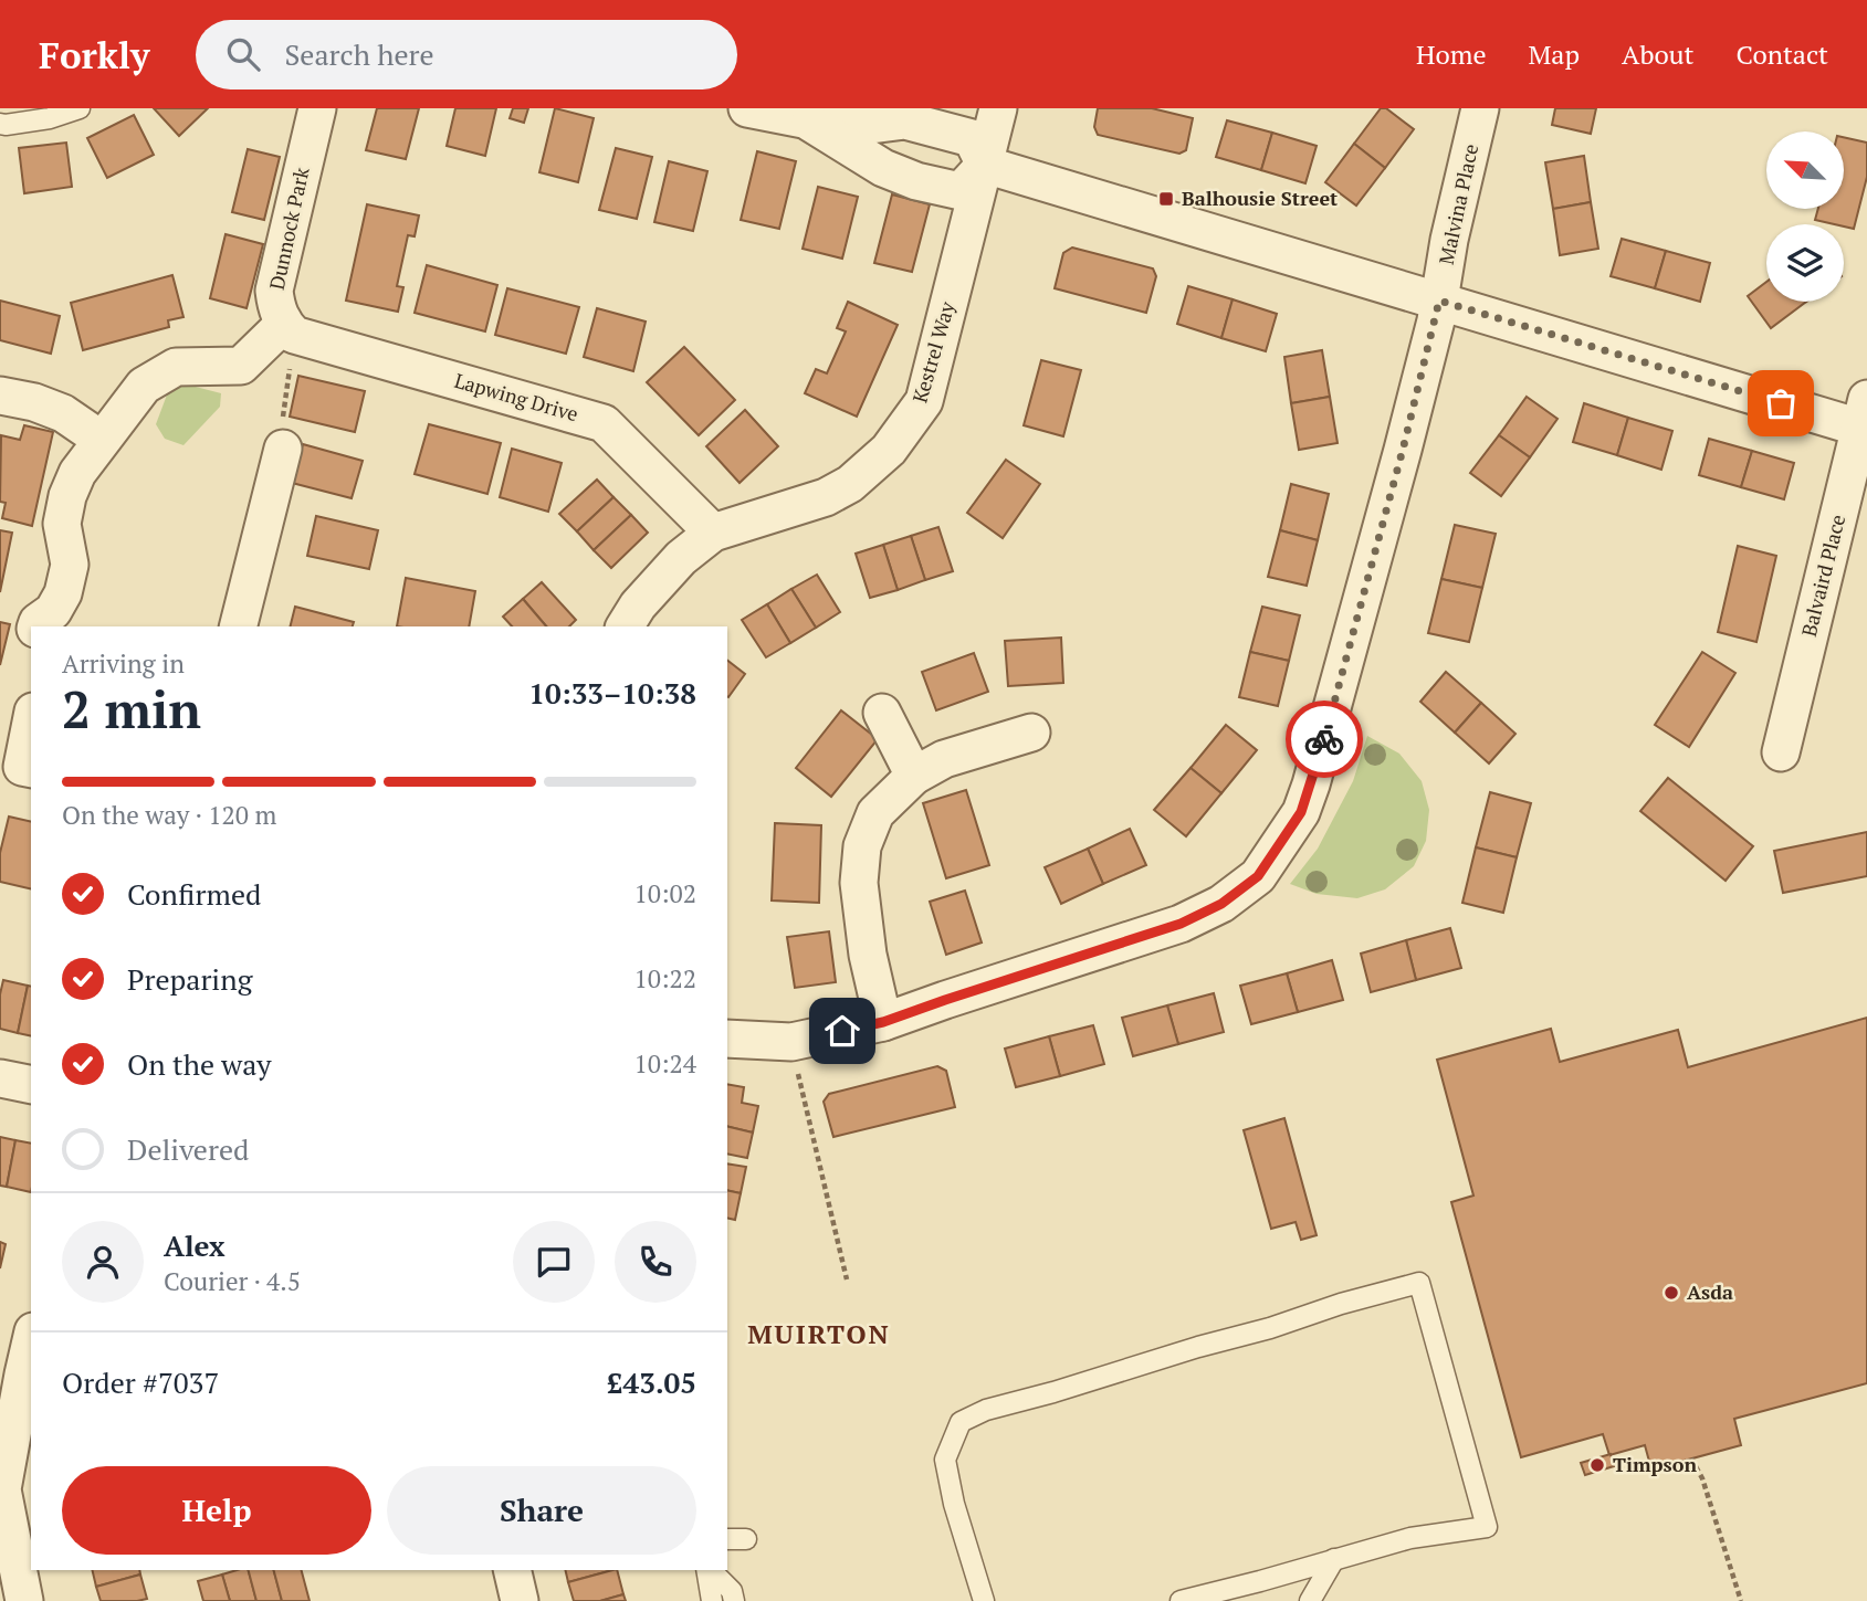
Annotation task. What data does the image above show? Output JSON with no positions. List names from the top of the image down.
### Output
{
  "streets": {
    "street": [
      "Malvina Place",
      "Dunnock Park",
      "Kestrel Way",
      "Lapwing Drive",
      "Balvaird Place"
    ]
  },
  "crossings": [
    ["Dunnock Park", "Lapwing Drive"],
    ["Kestrel Way", "Lapwing Drive"]
  ],
  "districts": ["MUIRTON"],
  "places": {
    "transit": ["Balhousie Street"],
    "other": ["Asda", "Timpson"]
  },
  "north": "top left",
  "page": {
    "header": "Forkly",
    "search": "Search here",
    "nav": [
      "Home",
      "Map",
      "About",
      "Contact"
    ],
    "heading": ["2 min", "Arriving in", "10:33–10:38"],
    "panel": [
      "Alex",
      "Courier · 4.5",
      "Order #7037",
      "£43.05"
    ],
    "bar": "On the way · 120 m",
    "list": [
      ["Confirmed", "10:02"],
      ["Preparing", "10:22"],
      ["On the way", "10:24"],
      "Delivered"
    ],
    "buttons": ["Help", "Share"]
  }
}
